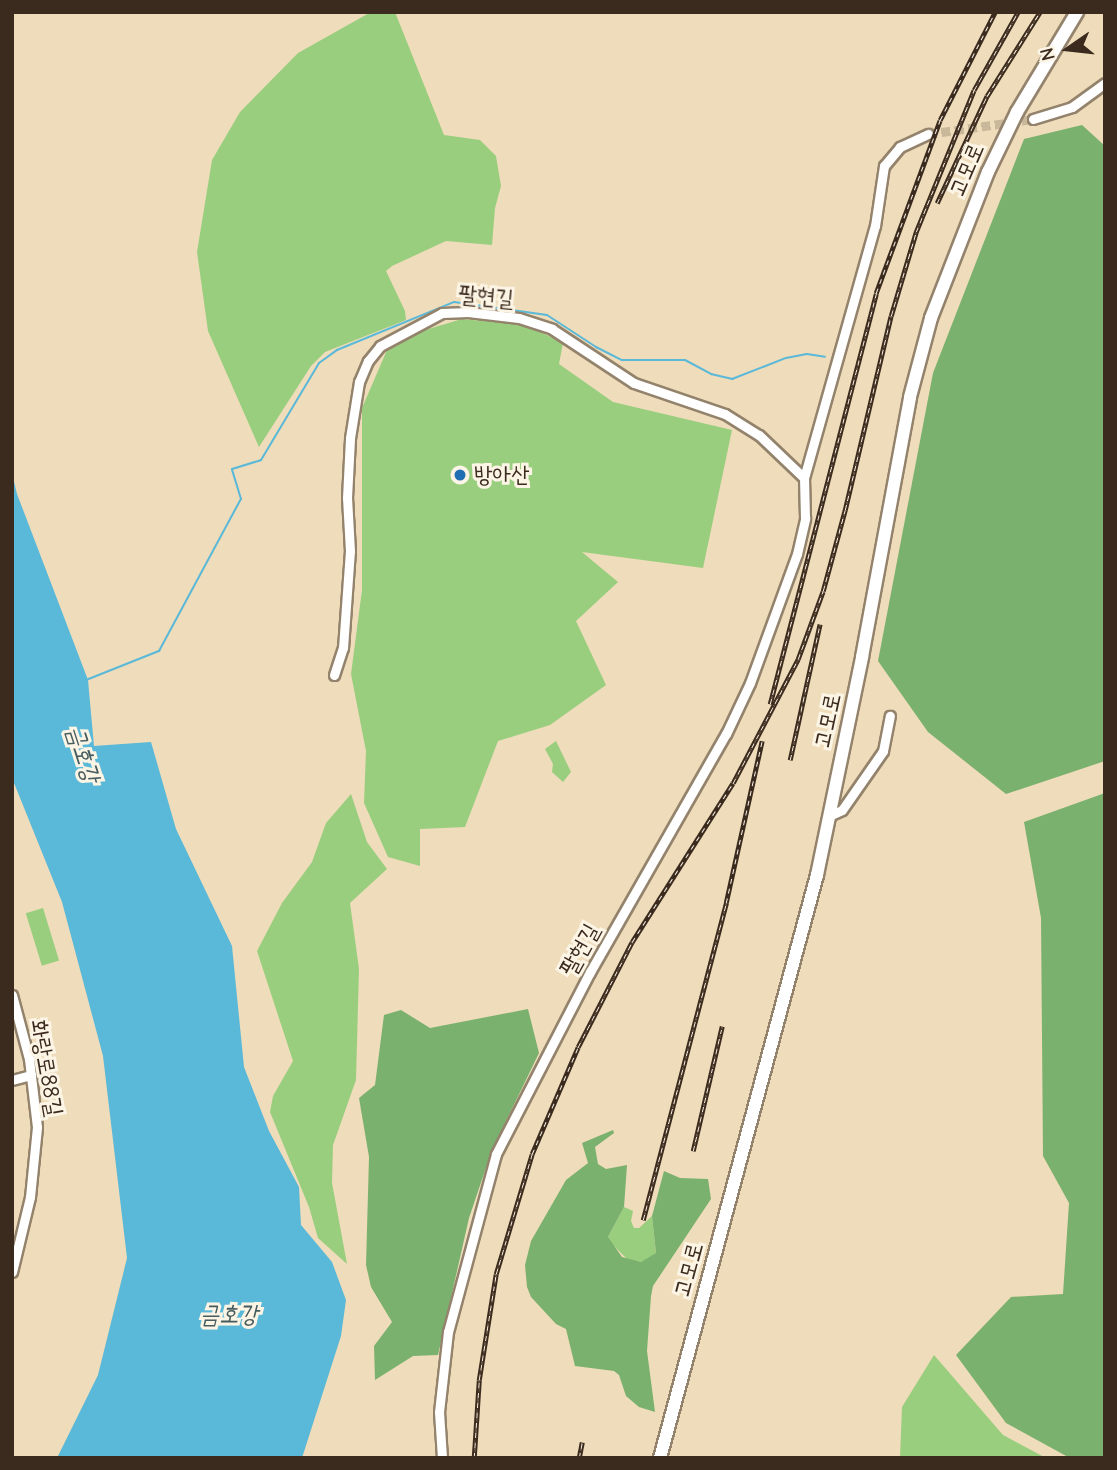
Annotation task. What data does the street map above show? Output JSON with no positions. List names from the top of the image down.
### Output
{
  "streets": {
    "main road": ["고모로"],
    "street": ["팔현길", "화랑로88길"]
  },
  "water": ["금호강"],
  "places": ["방아산"],
  "north": "left"
}
